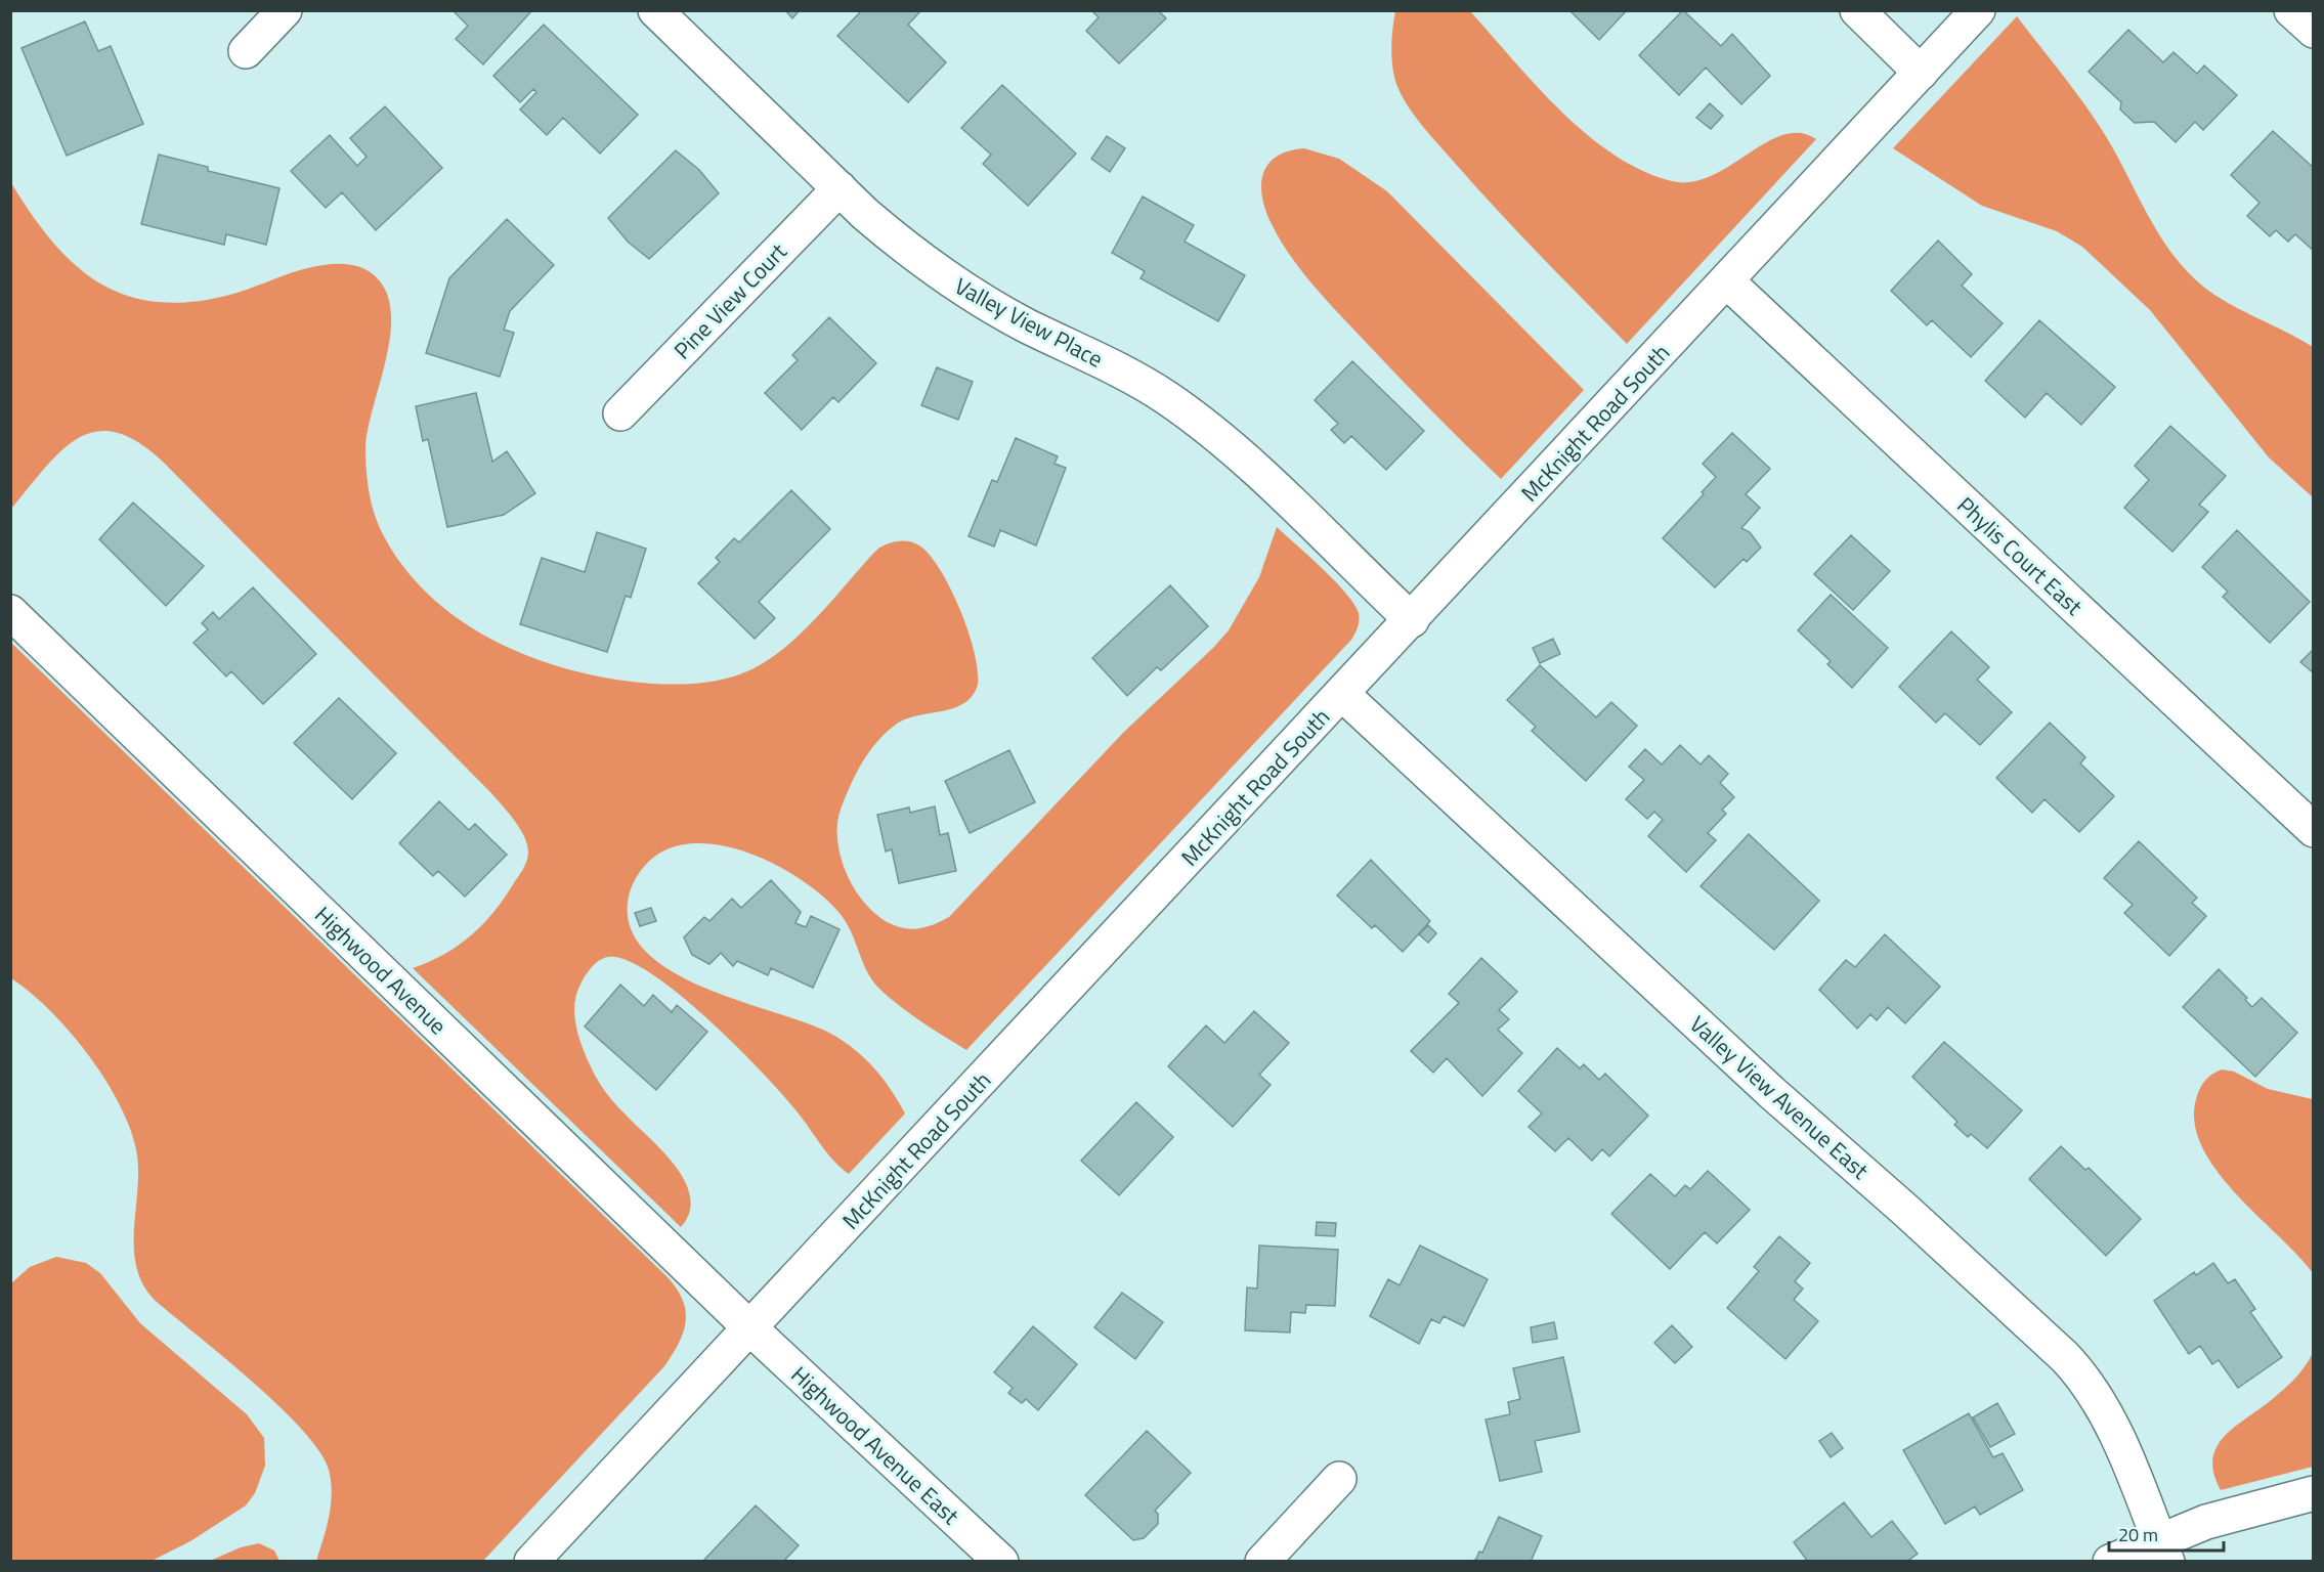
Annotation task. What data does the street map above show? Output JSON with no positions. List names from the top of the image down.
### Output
{
  "streets": {
    "street": [
      "Pine View Court",
      "Valley View Place",
      "McKnight Road South",
      "Phylis Court East",
      "Highwood Avenue",
      "Valley View Avenue East",
      "Highwood Avenue East"
    ]
  },
  "crossings": [
    ["Pine View Court", "Valley View Place"],
    ["Valley View Place", "McKnight Road South"],
    ["McKnight Road South", "Phylis Court East"],
    ["McKnight Road South", "Highwood Avenue"],
    ["McKnight Road South", "Valley View Avenue East"],
    ["McKnight Road South", "Highwood Avenue East"],
    ["Highwood Avenue", "Highwood Avenue East"]
  ],
  "scale_bar": "20 m"
}
